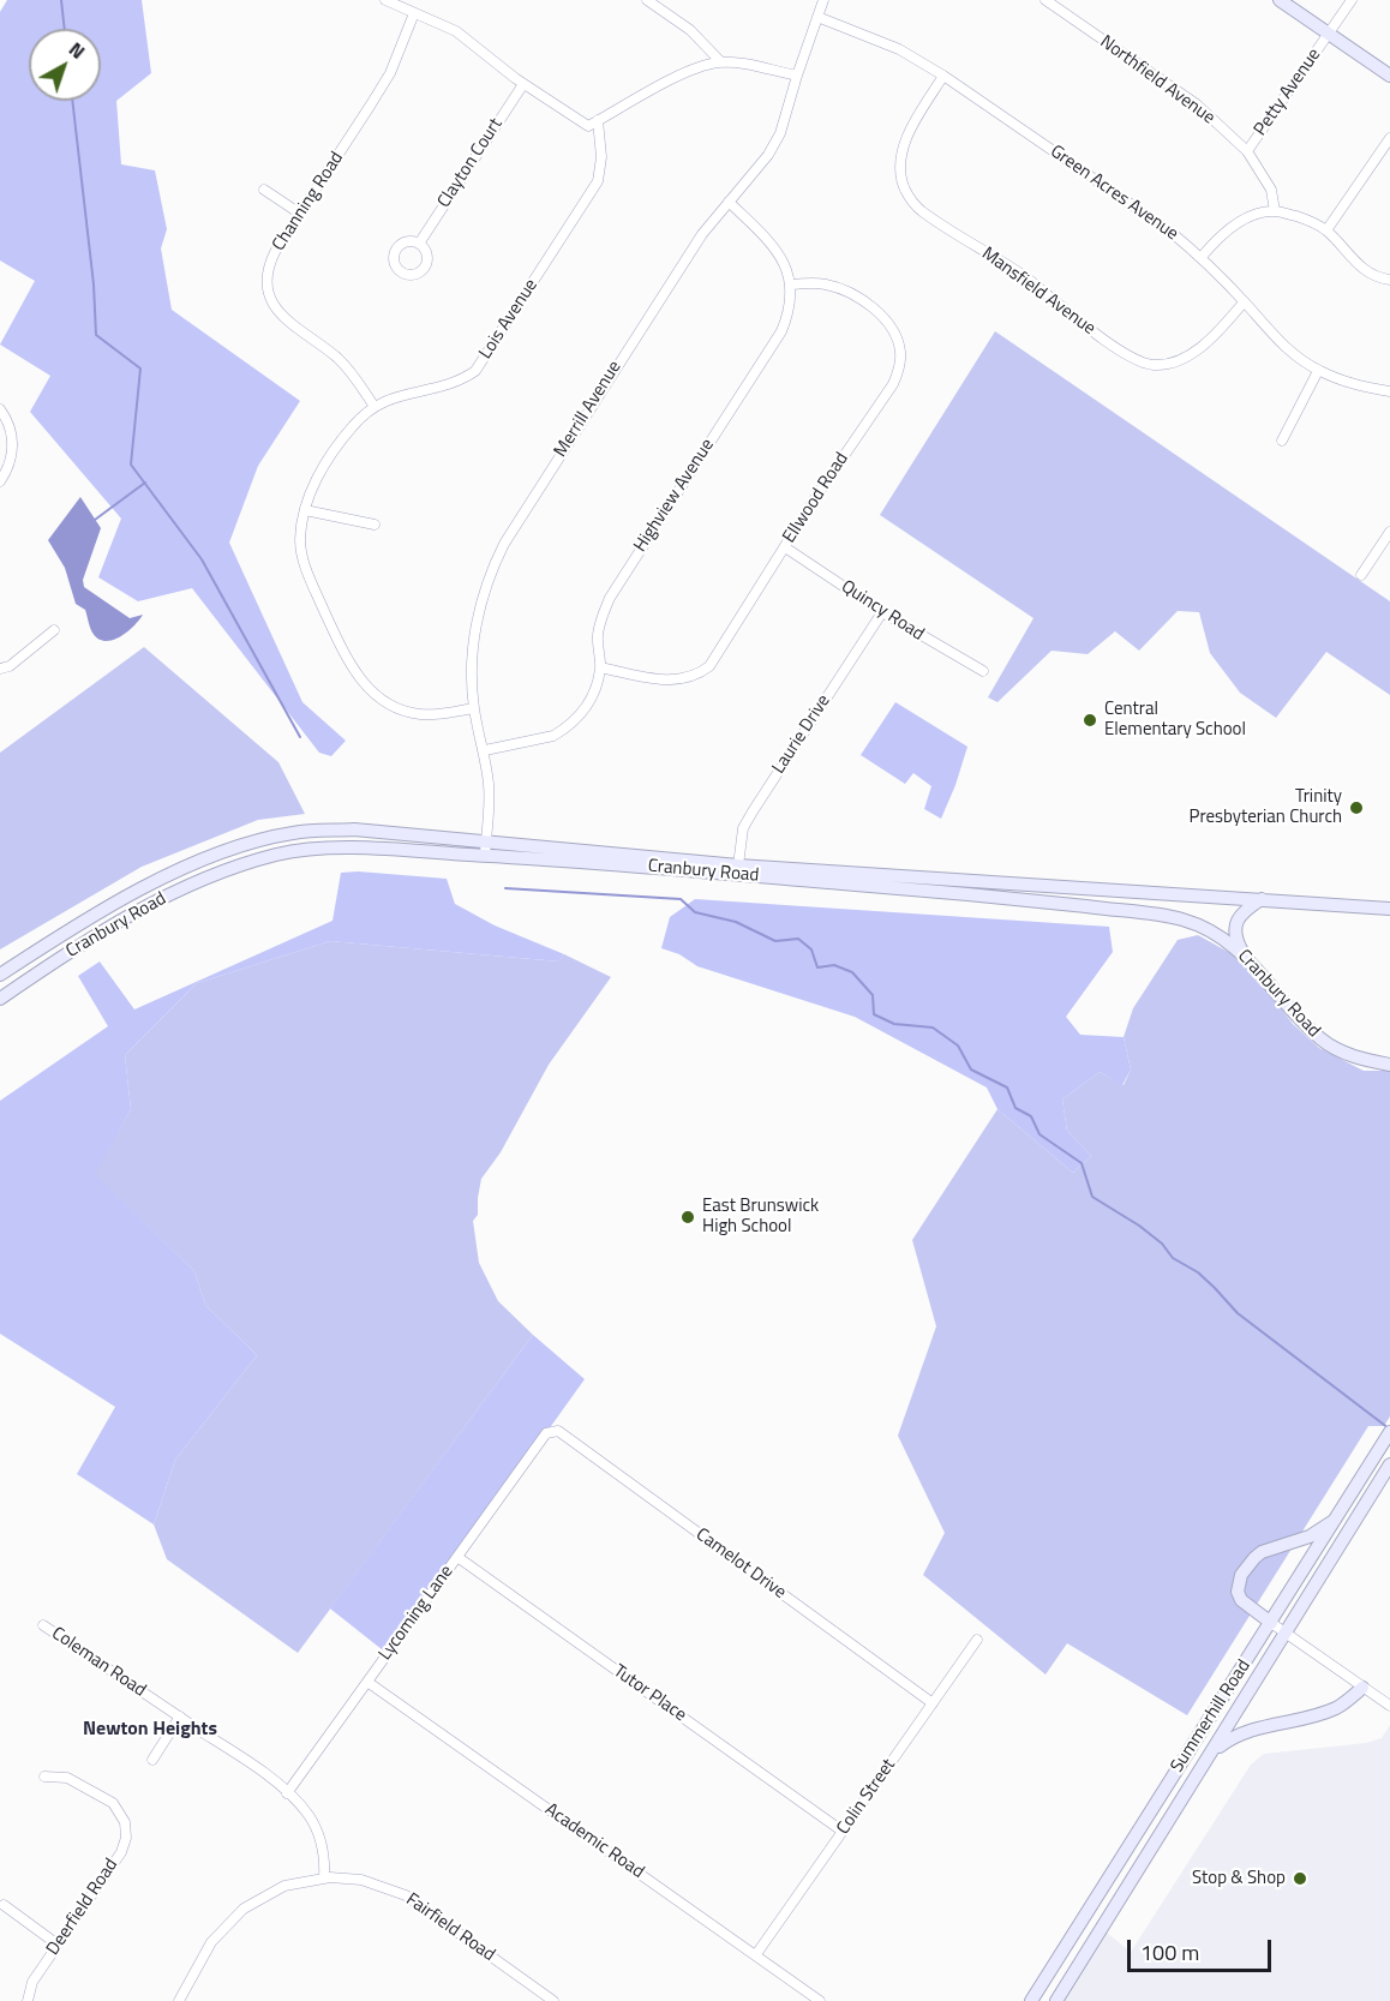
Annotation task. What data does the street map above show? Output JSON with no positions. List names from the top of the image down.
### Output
{
  "streets": {
    "main road": ["Cranbury Road", "Summerhill Road"],
    "street": [
      "Northfield Avenue",
      "Petty Avenue",
      "Clayton Court",
      "Green Acres Avenue",
      "Channing Road",
      "Mansfield Avenue",
      "Lois Avenue",
      "Merrill Avenue",
      "Highview Avenue",
      "Ellwood Road",
      "Quincy Road",
      "Laurie Drive",
      "Camelot Drive",
      "Lycoming Lane",
      "Coleman Road",
      "Tutor Place",
      "Colin Street",
      "Academic Road",
      "Deerfield Road",
      "Fairfield Road"
    ]
  },
  "crossings": [
    ["Northfield Avenue", "Petty Avenue"],
    ["Green Acres Avenue", "Mansfield Avenue"],
    ["Green Acres Avenue", "Merrill Avenue"],
    ["Channing Road", "Lois Avenue"],
    ["Lois Avenue", "Merrill Avenue"],
    ["Merrill Avenue", "Highview Avenue"],
    ["Merrill Avenue", "Cranbury Road"],
    ["Highview Avenue", "Ellwood Road"],
    ["Ellwood Road", "Quincy Road"],
    ["Quincy Road", "Laurie Drive"],
    ["Laurie Drive", "Cranbury Road"],
    ["Camelot Drive", "Lycoming Lane"],
    ["Camelot Drive", "Colin Street"],
    ["Lycoming Lane", "Coleman Road"],
    ["Lycoming Lane", "Tutor Place"],
    ["Lycoming Lane", "Academic Road"],
    ["Coleman Road", "Fairfield Road"],
    ["Tutor Place", "Colin Street"],
    ["Colin Street", "Academic Road"]
  ],
  "districts": ["Newton Heights"],
  "places": [
    "Central Elementary School",
    "Trinity Presbyterian Church",
    "East Brunswick High School",
    "Stop & Shop"
  ],
  "scale_bar": "100 m",
  "north": "top right"
}
